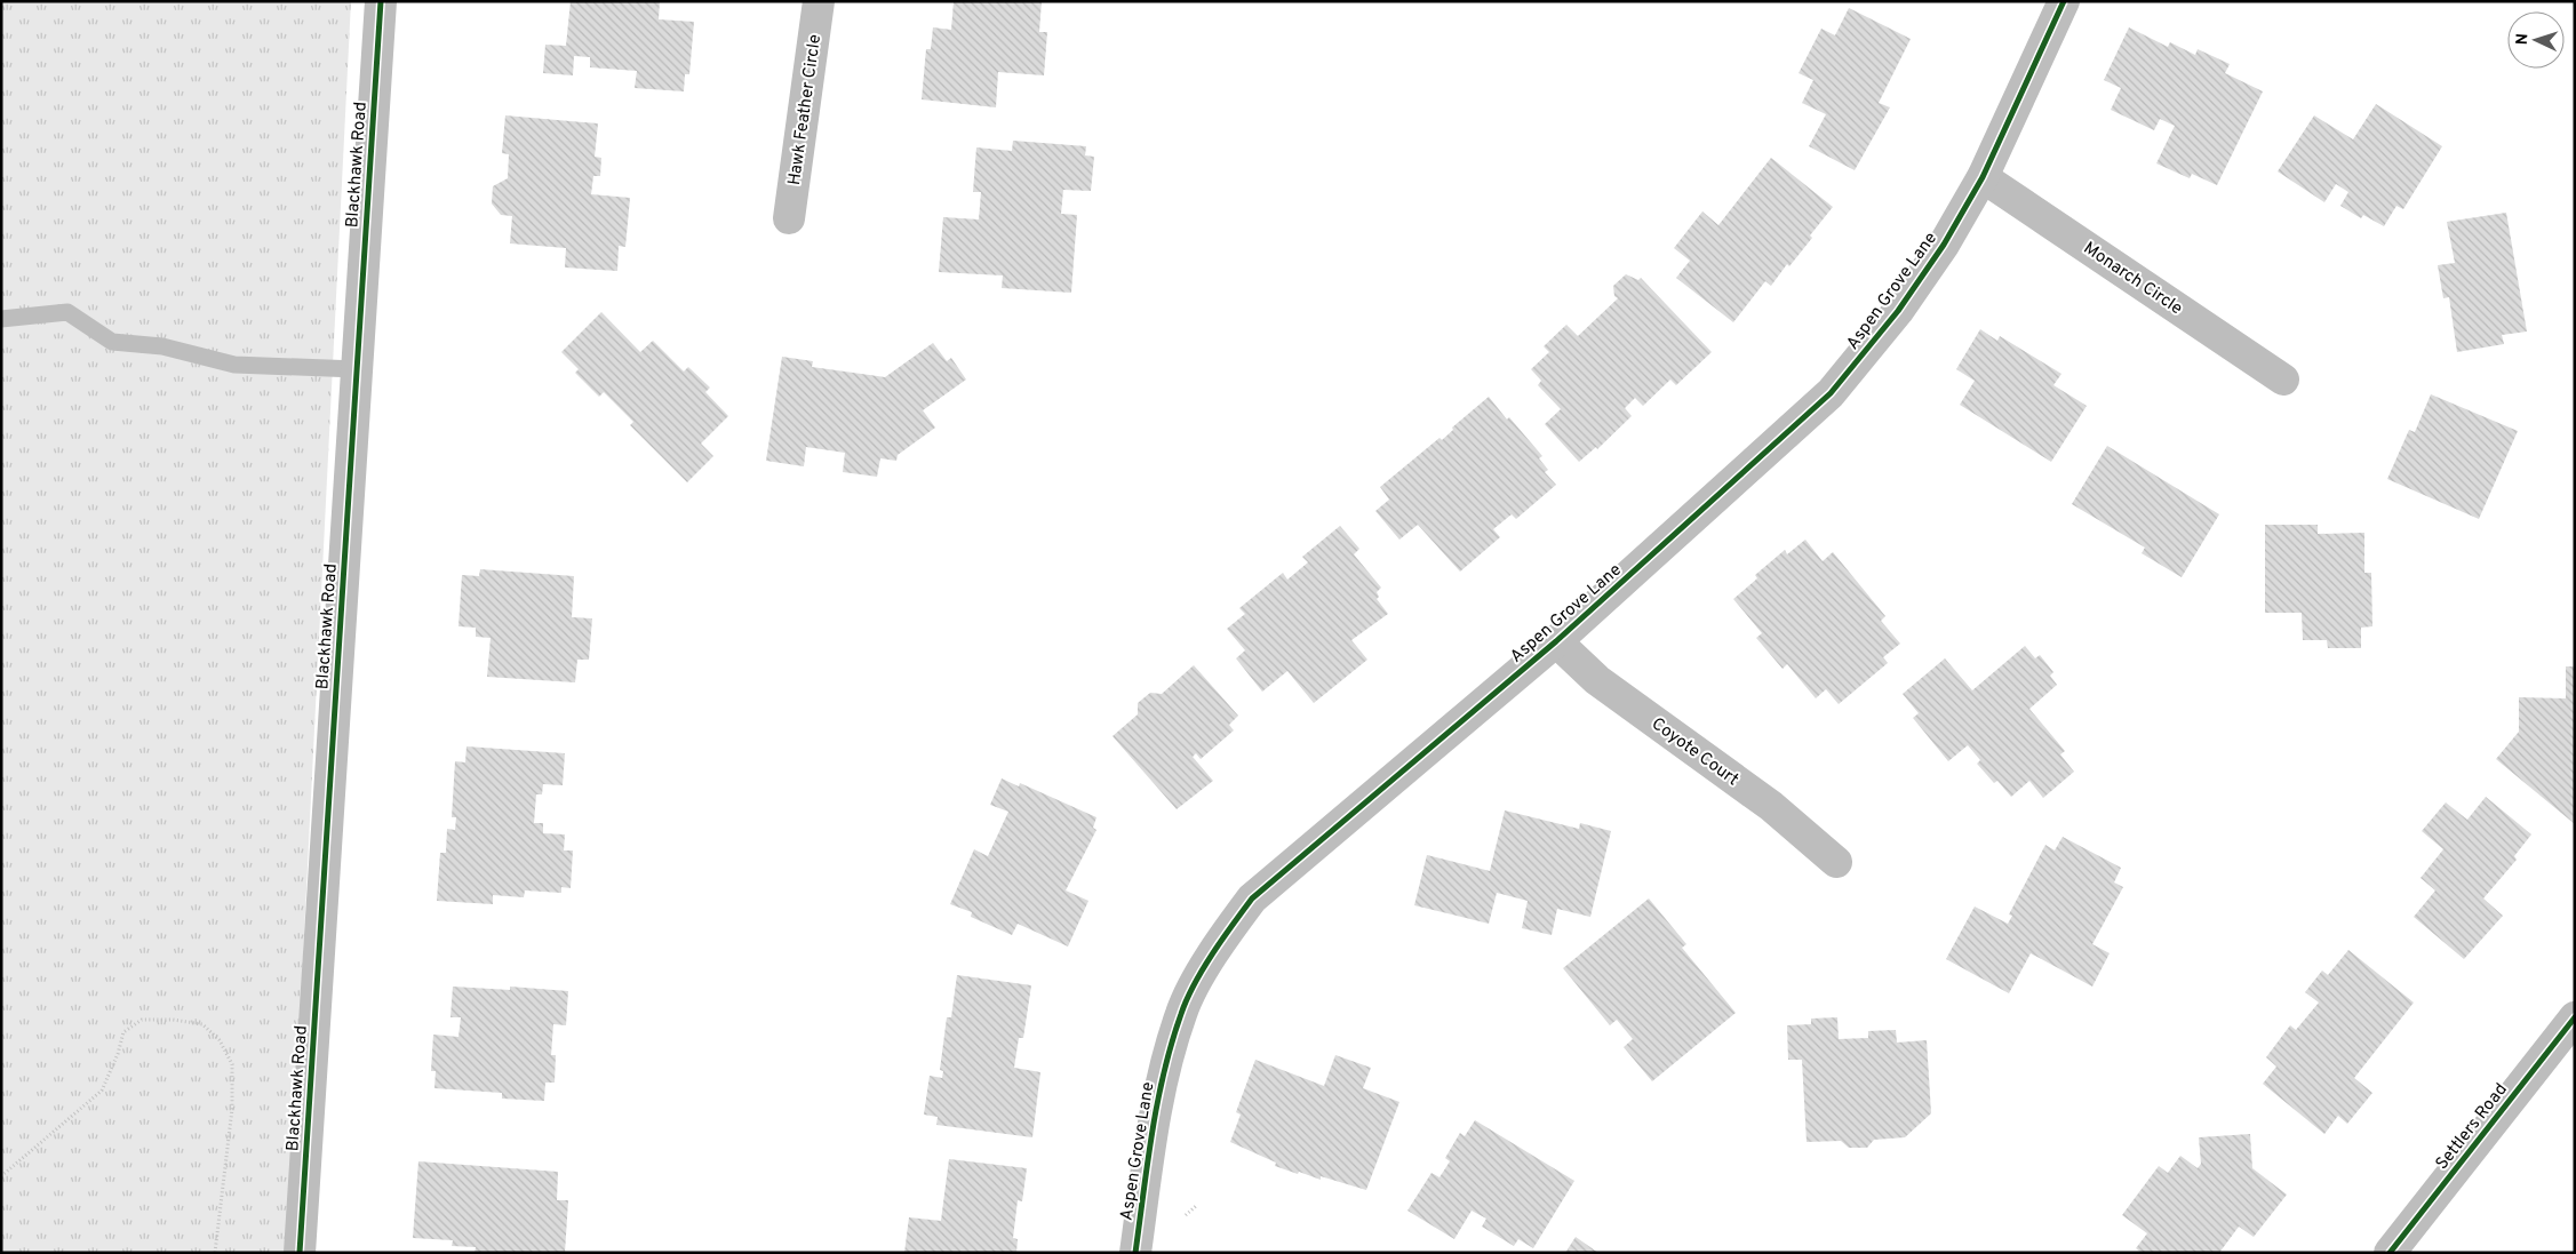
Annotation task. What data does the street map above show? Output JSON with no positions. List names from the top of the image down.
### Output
{
  "streets": {
    "street": [
      "Hawk Feather Circle",
      "Blackhawk Road",
      "Monarch Circle",
      "Aspen Grove Lane",
      "Coyote Court",
      "Settlers Road"
    ]
  },
  "crossings": [
    ["Monarch Circle", "Aspen Grove Lane"],
    ["Aspen Grove Lane", "Coyote Court"]
  ],
  "north": "left"
}
